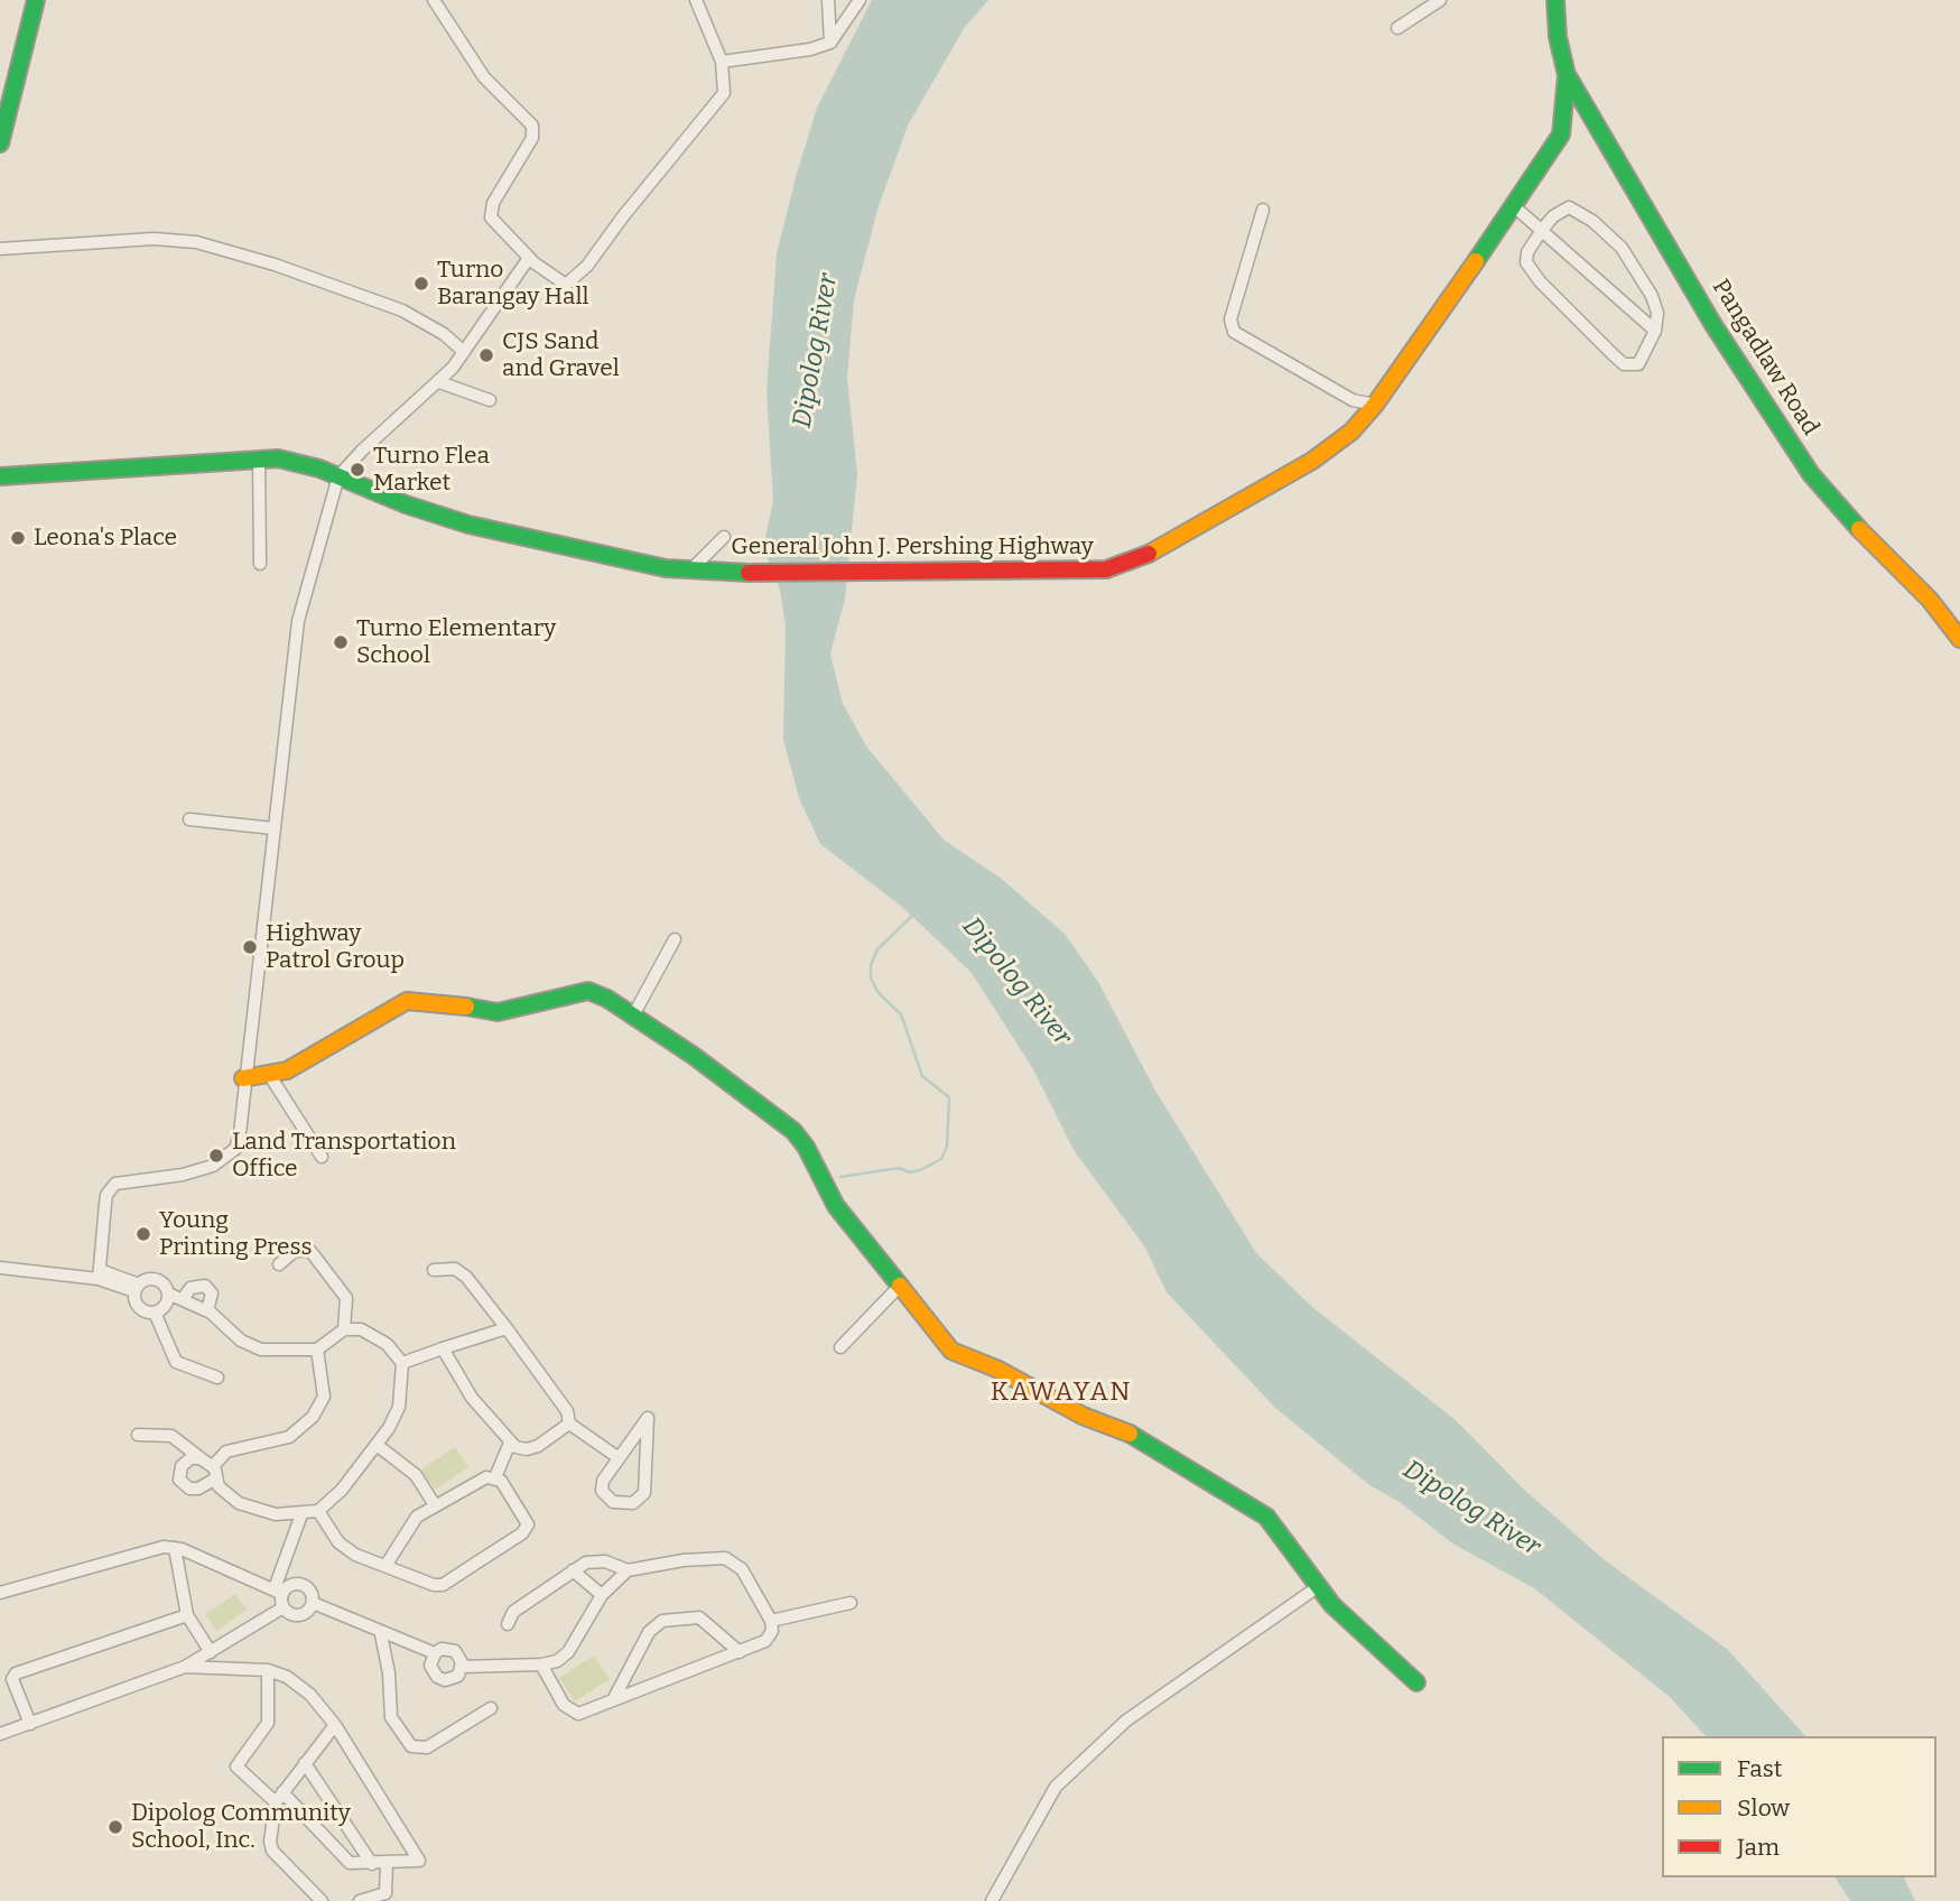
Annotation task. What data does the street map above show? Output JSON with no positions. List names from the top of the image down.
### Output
{
  "streets": {
    "main road": ["Pangadlaw Road", "General John J. Pershing Highway"]
  },
  "crossings": [
    ["Pangadlaw Road", "General John J. Pershing Highway"]
  ],
  "districts": ["KAWAYAN"],
  "water": ["Dipolog River"],
  "places": [
    "Turno Barangay Hall",
    "CJS Sand and Gravel",
    "Turno Flea Market",
    "Leona's Place",
    "Turno Elementary School",
    "Highway Patrol Group",
    "Land Transportation Office",
    "Young Printing Press",
    "Dipolog Community School, Inc."
  ],
  "legend": ["Fast", "Slow", "Jam"]
}
